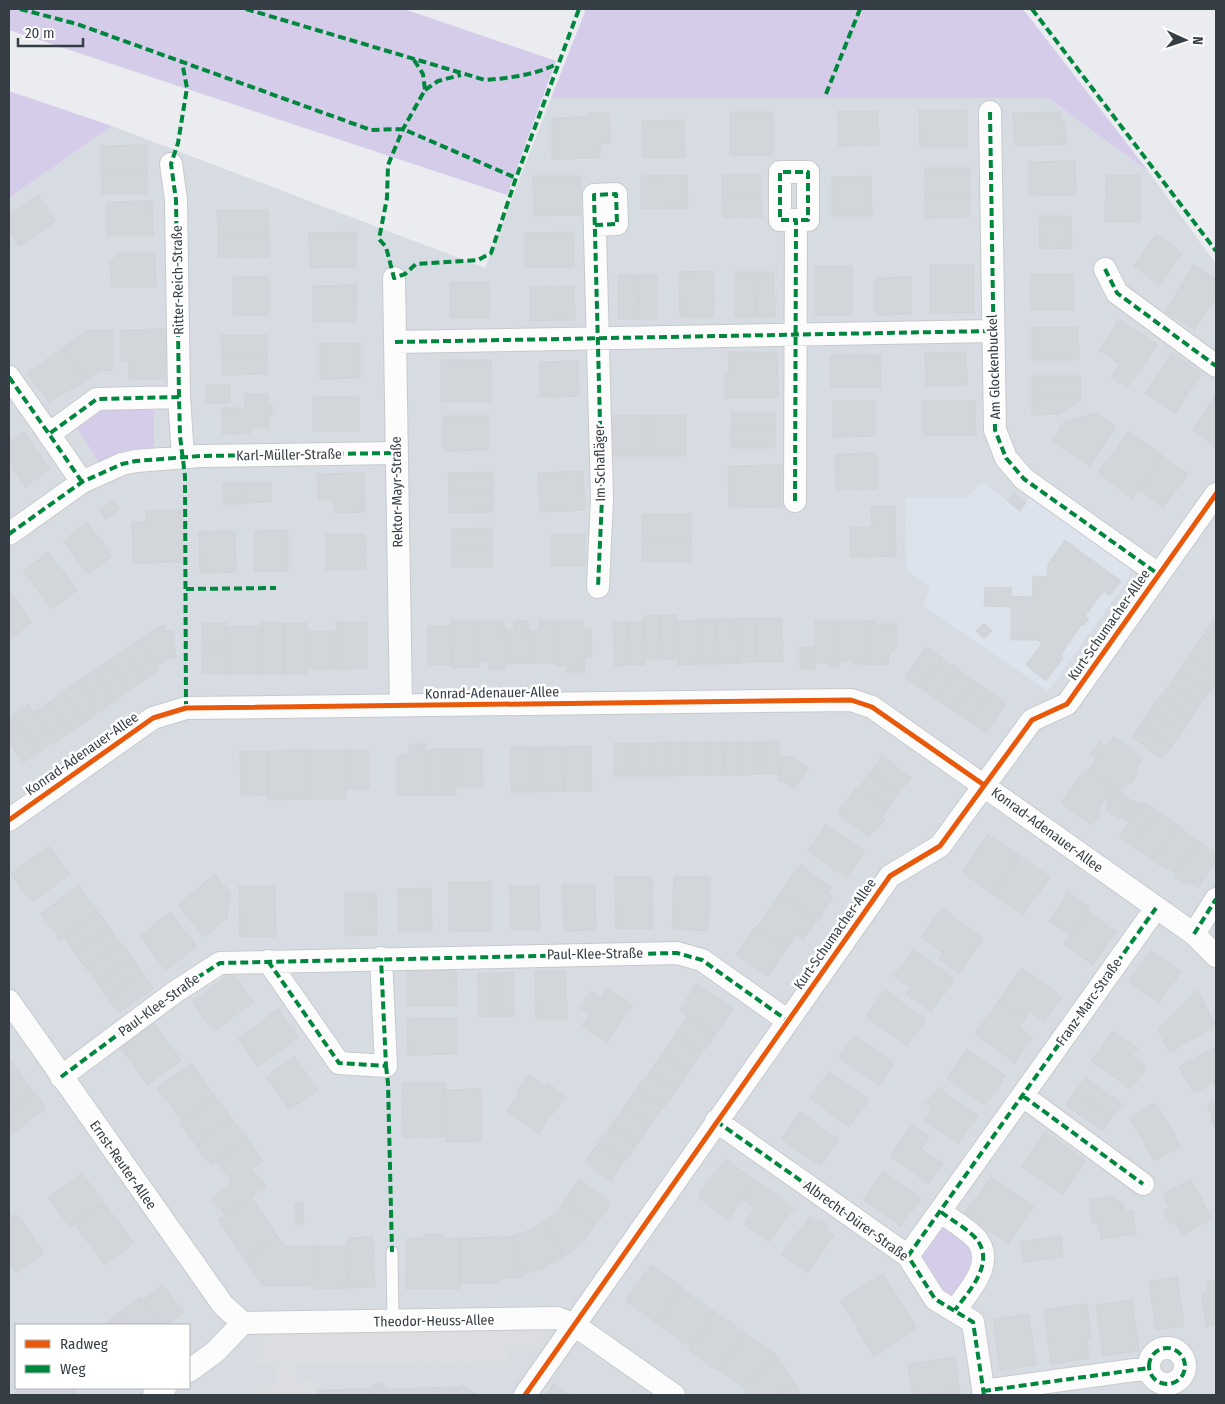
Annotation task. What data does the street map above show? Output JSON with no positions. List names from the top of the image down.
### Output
{
  "streets": {
    "street": [
      "Ritter-Reich-Straße",
      "Am Glockenbuckel",
      "Karl-Müller-Straße",
      "Im Schafläger",
      "Rektor-Mayr-Straße",
      "Kurt-Schumacher-Allee",
      "Konrad-Adenauer-Allee",
      "Paul-Klee-Straße",
      "Franz-Marc-Straße",
      "Ernst-Reuter-Allee",
      "Albrecht-Dürer-Straße",
      "Theodor-Heuss-Allee"
    ]
  },
  "crossings": [
    ["Am Glockenbuckel", "Kurt-Schumacher-Allee"],
    ["Karl-Müller-Straße", "Rektor-Mayr-Straße"],
    ["Rektor-Mayr-Straße", "Konrad-Adenauer-Allee"],
    ["Kurt-Schumacher-Allee", "Konrad-Adenauer-Allee"],
    ["Kurt-Schumacher-Allee", "Paul-Klee-Straße"],
    ["Kurt-Schumacher-Allee", "Albrecht-Dürer-Straße"],
    ["Kurt-Schumacher-Allee", "Theodor-Heuss-Allee"],
    ["Konrad-Adenauer-Allee", "Franz-Marc-Straße"],
    ["Paul-Klee-Straße", "Ernst-Reuter-Allee"],
    ["Franz-Marc-Straße", "Albrecht-Dürer-Straße"],
    ["Ernst-Reuter-Allee", "Theodor-Heuss-Allee"]
  ],
  "legend": ["Radweg", "Weg"],
  "scale_bar": "20 m",
  "north": "right"
}
